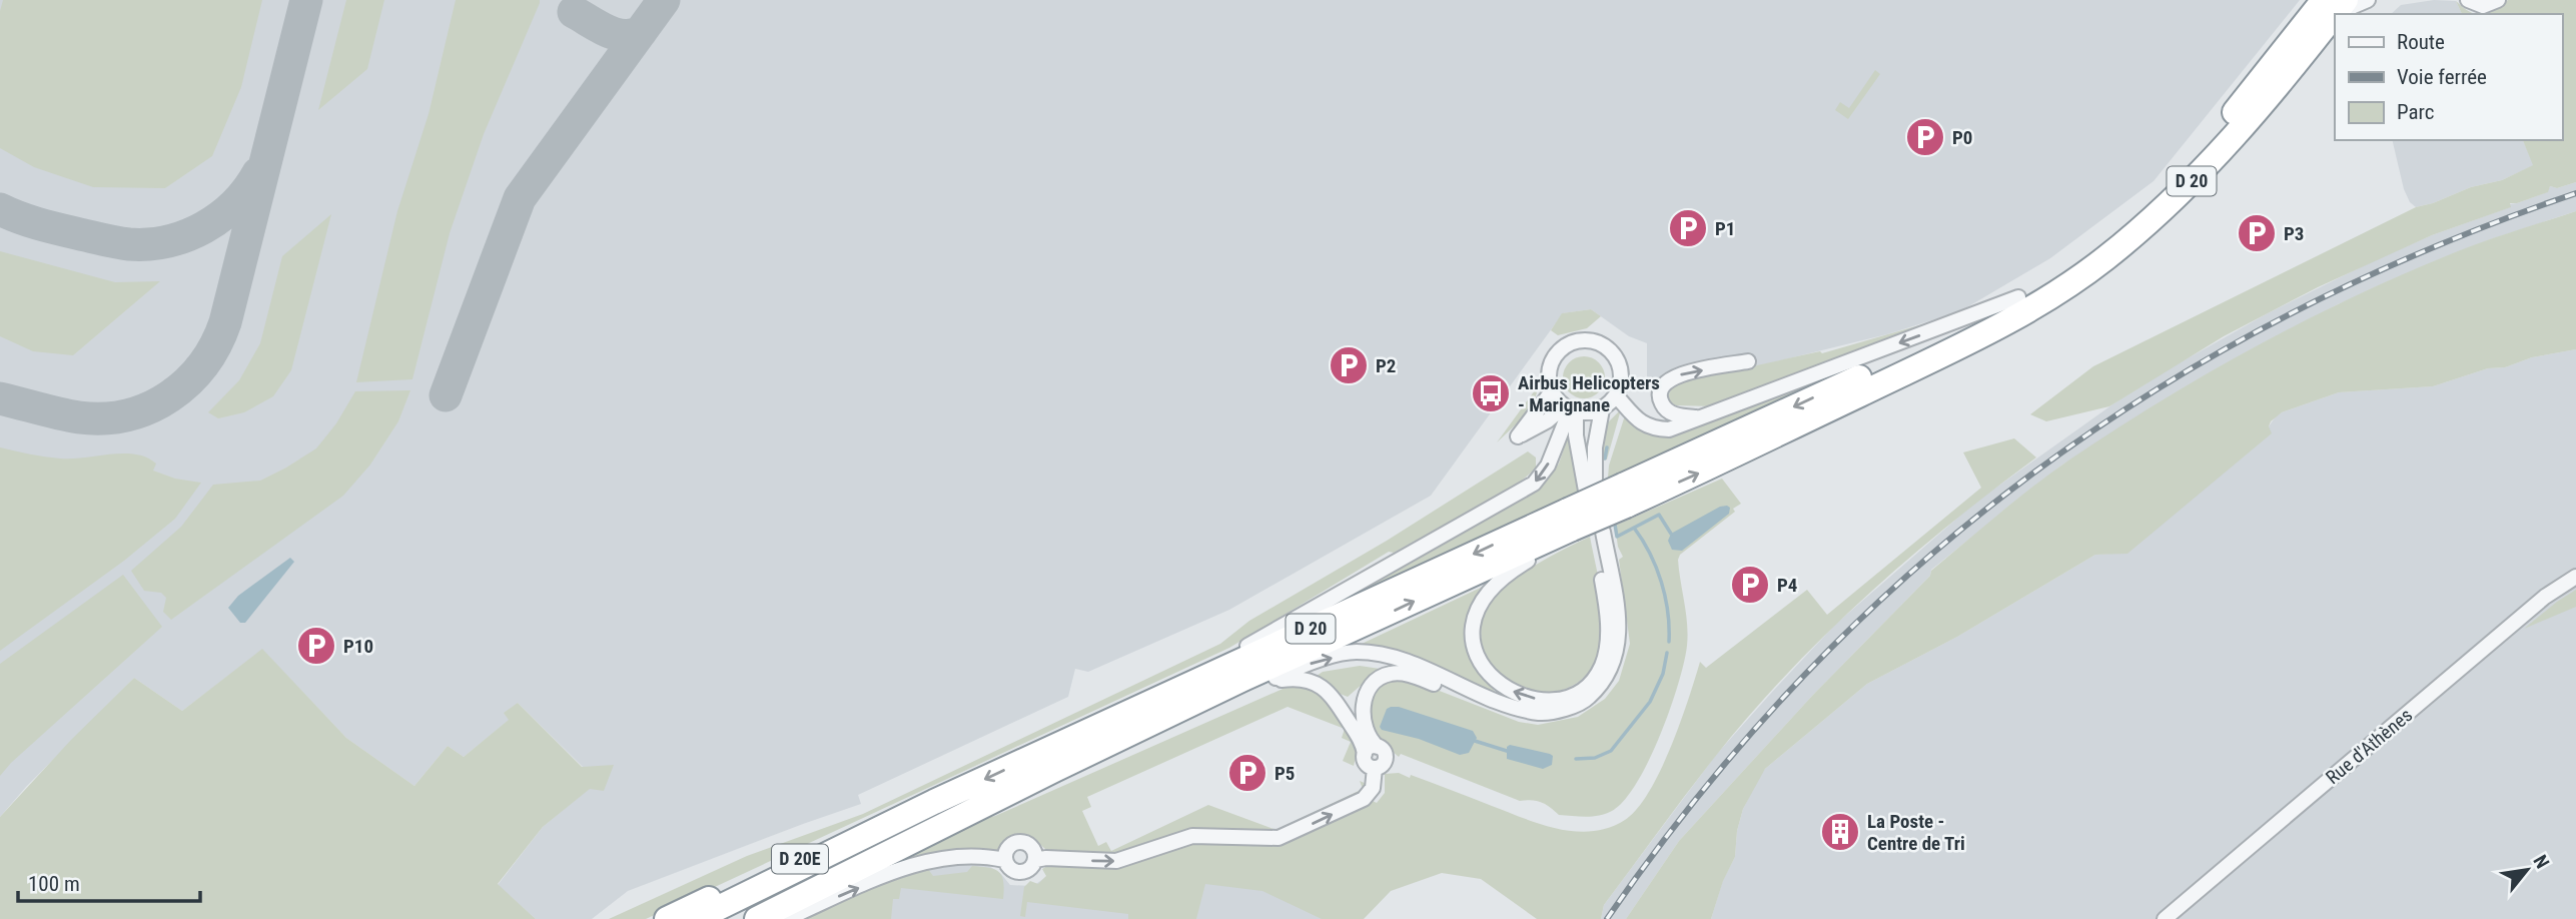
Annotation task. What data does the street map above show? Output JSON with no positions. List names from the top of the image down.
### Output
{
  "streets": {
    "highway": ["D 20", "D 20E"],
    "street": ["Rue d'Athènes"]
  },
  "crossings": [
    ["D 20", "D 20E"]
  ],
  "places": {
    "parking": [
      "P0",
      "P1",
      "P3",
      "P2",
      "P4",
      "P10",
      "P5"
    ],
    "bus stop": ["Airbus Helicopters - Marignane"],
    "building": ["La Poste - Centre de Tri"]
  },
  "legend": ["Route", "Voie ferrée", "Parc"],
  "scale_bar": "100 m",
  "north": "top right"
}
